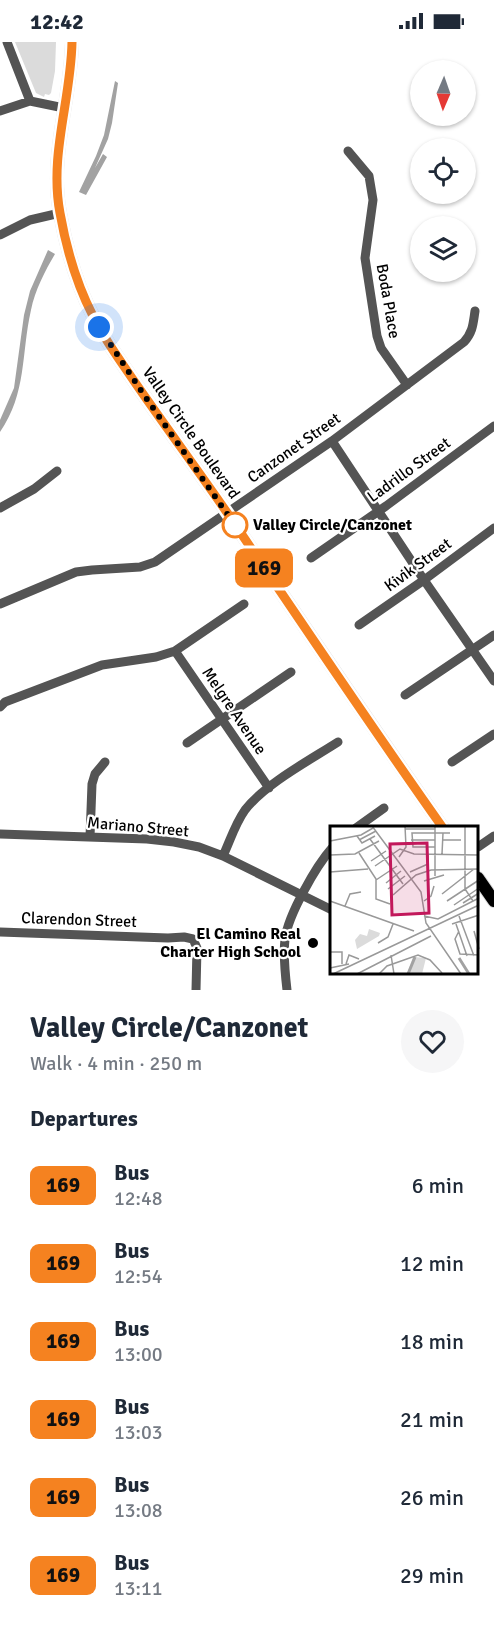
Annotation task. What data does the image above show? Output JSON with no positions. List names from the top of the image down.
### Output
{
  "streets": {
    "main road": ["Valley Circle Boulevard"],
    "street": [
      "Boda Place",
      "Canzonet Street",
      "Ladrillo Street",
      "Kivik Street",
      "Melgre Avenue",
      "Mariano Street",
      "Clarendon Street"
    ]
  },
  "crossings": [
    ["Boda Place", "Canzonet Street"],
    ["Valley Circle Boulevard", "Canzonet Street"]
  ],
  "places": ["Valley Circle/Canzonet", "El Camino Real Charter High School"],
  "lines": ["bus line 169"],
  "north": "bottom",
  "page": {
    "status": "12:42",
    "on_map": "169",
    "heading": [
      ["Valley Circle/Canzonet", "Walk · 4 min · 250 m"],
      "Departures"
    ],
    "list": [
      {
        "mark": "169",
        "name": "Bus",
        "note": "12:48",
        "value": "6 min"
      },
      {
        "mark": "169",
        "name": "Bus",
        "note": "12:54",
        "value": "12 min"
      },
      {
        "mark": "169",
        "name": "Bus",
        "note": "13:00",
        "value": "18 min"
      },
      {
        "mark": "169",
        "name": "Bus",
        "note": "13:03",
        "value": "21 min"
      },
      {
        "mark": "169",
        "name": "Bus",
        "note": "13:08",
        "value": "26 min"
      },
      {
        "mark": "169",
        "name": "Bus",
        "note": "13:11",
        "value": "29 min"
      }
    ]
  }
}
